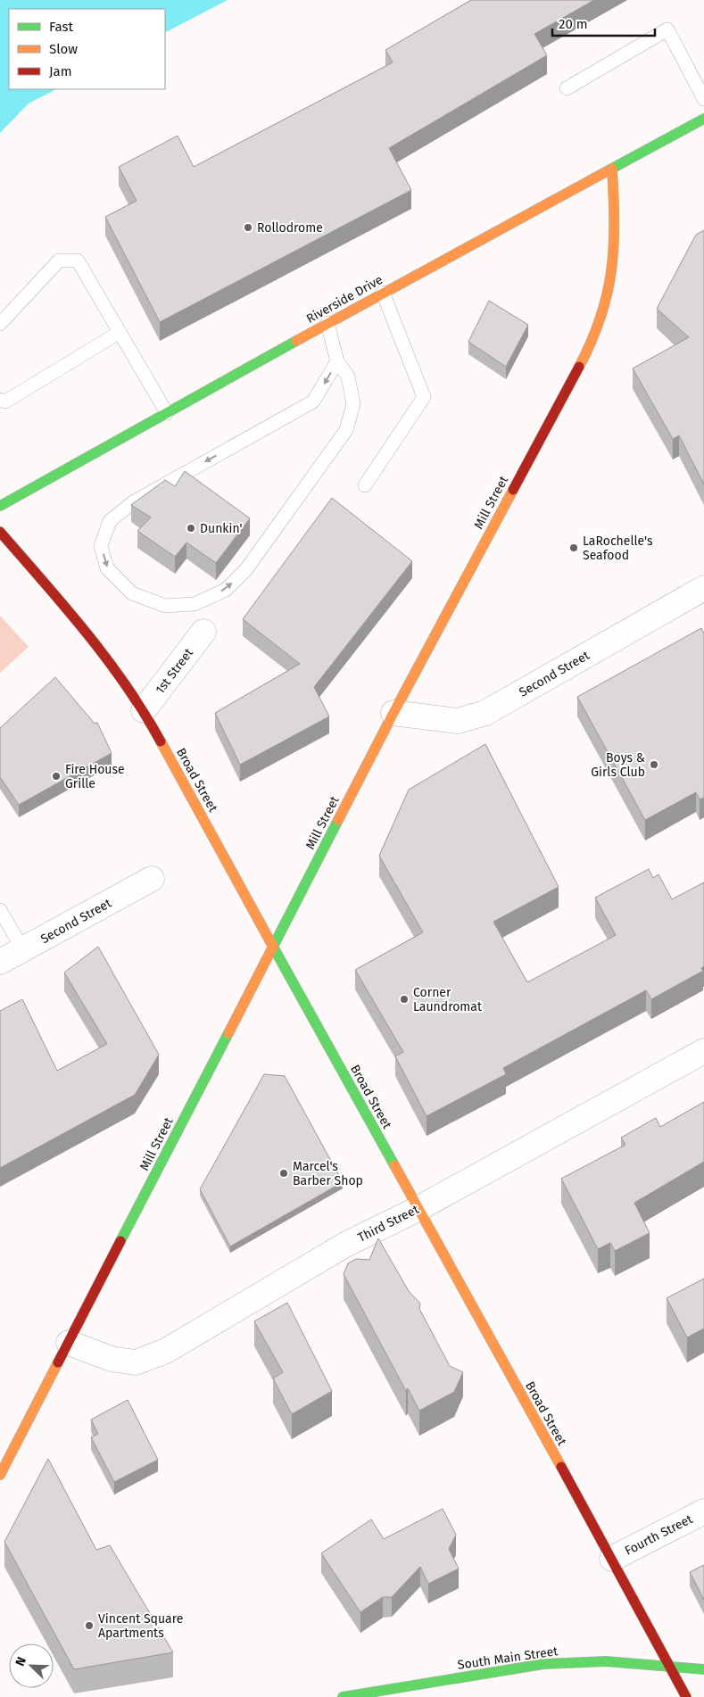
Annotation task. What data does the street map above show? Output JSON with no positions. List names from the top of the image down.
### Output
{
  "streets": {
    "main road": [
      "Riverside Drive",
      "Mill Street",
      "Broad Street",
      "South Main Street"
    ],
    "street": [
      "1st Street",
      "Second Street",
      "Third Street",
      "Fourth Street"
    ]
  },
  "crossings": [
    ["Riverside Drive", "Mill Street"],
    ["Mill Street", "Second Street"],
    ["Mill Street", "Broad Street"],
    ["Mill Street", "Third Street"],
    ["1st Street", "Broad Street"],
    ["Broad Street", "Third Street"],
    ["Broad Street", "Fourth Street"],
    ["Broad Street", "South Main Street"]
  ],
  "places": [
    "Rollodrome",
    "Dunkin'",
    "LaRochelle's Seafood",
    "Boys & Girls Club",
    "Fire House Grille",
    "Corner Laundromat",
    "Marcel's Barber Shop",
    "Vincent Square Apartments"
  ],
  "legend": ["Fast", "Slow", "Jam"],
  "scale_bar": "20 m",
  "north": "top left"
}
